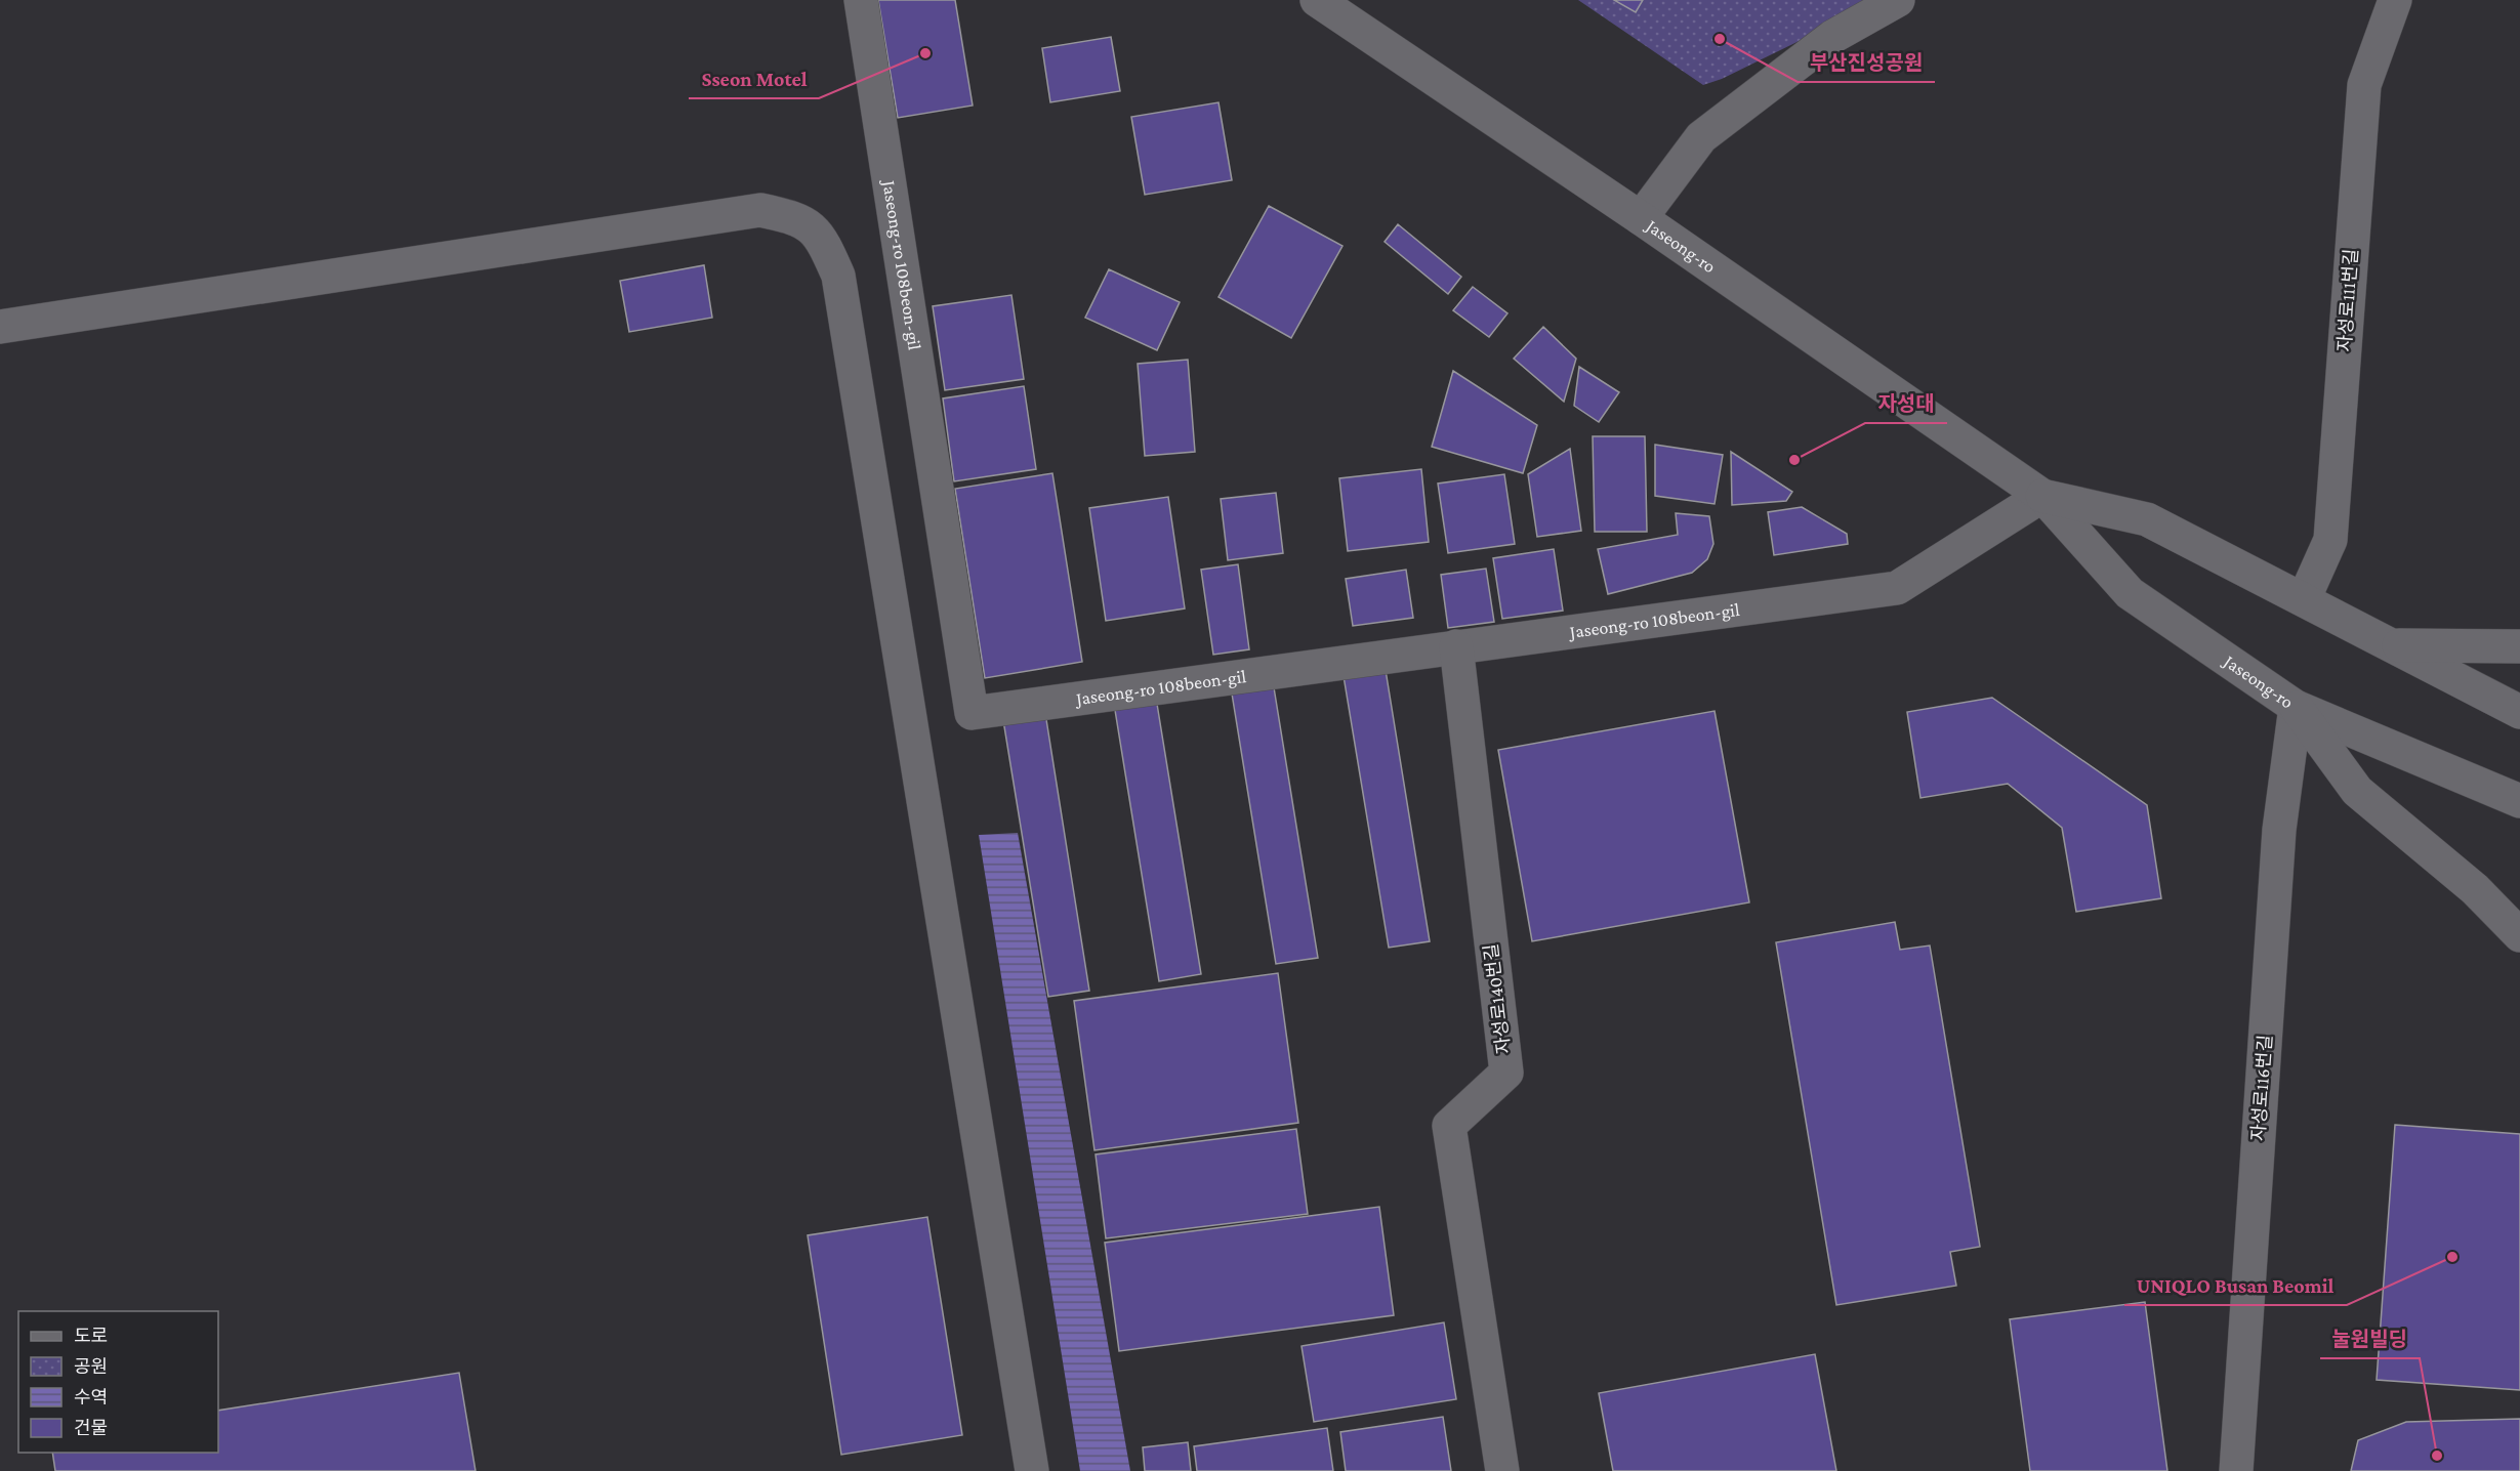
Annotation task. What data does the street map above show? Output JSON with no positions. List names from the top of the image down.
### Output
{
  "streets": {
    "street": [
      "Jaseong-ro",
      "Jaseong-ro 108beon-gil",
      "자성로111번길",
      "자성로140번길",
      "자성로116번길"
    ]
  },
  "crossings": [
    ["Jaseong-ro", "Jaseong-ro 108beon-gil"],
    ["Jaseong-ro", "자성로111번길"],
    ["Jaseong-ro", "자성로116번길"],
    ["Jaseong-ro 108beon-gil", "자성로140번길"]
  ],
  "places": [
    "부산진성공원",
    "Sseon Motel",
    "자성대",
    "UNIQLO Busan Beomil",
    "눌원빌딩"
  ],
  "legend": [
    "도로",
    "공원",
    "수역",
    "건물"
  ]
}
